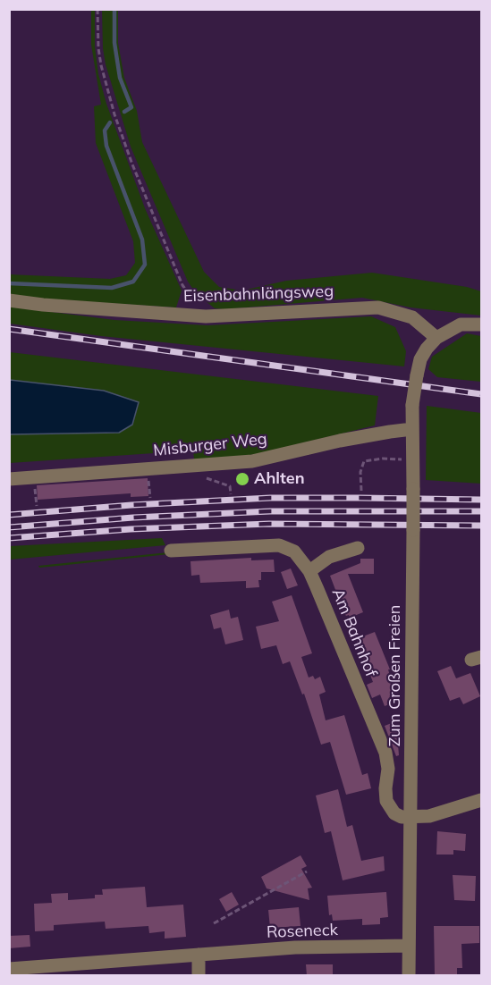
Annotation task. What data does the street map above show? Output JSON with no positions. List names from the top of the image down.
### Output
{
  "streets": {
    "street": [
      "Eisenbahnlängsweg",
      "Misburger Weg",
      "Am Bahnhof",
      "Zum Großen Freien",
      "Roseneck"
    ]
  },
  "crossings": [
    ["Eisenbahnlängsweg", "Zum Großen Freien"],
    ["Misburger Weg", "Zum Großen Freien"],
    ["Am Bahnhof", "Zum Großen Freien"],
    ["Zum Großen Freien", "Roseneck"]
  ],
  "places": ["Ahlten"]
}
